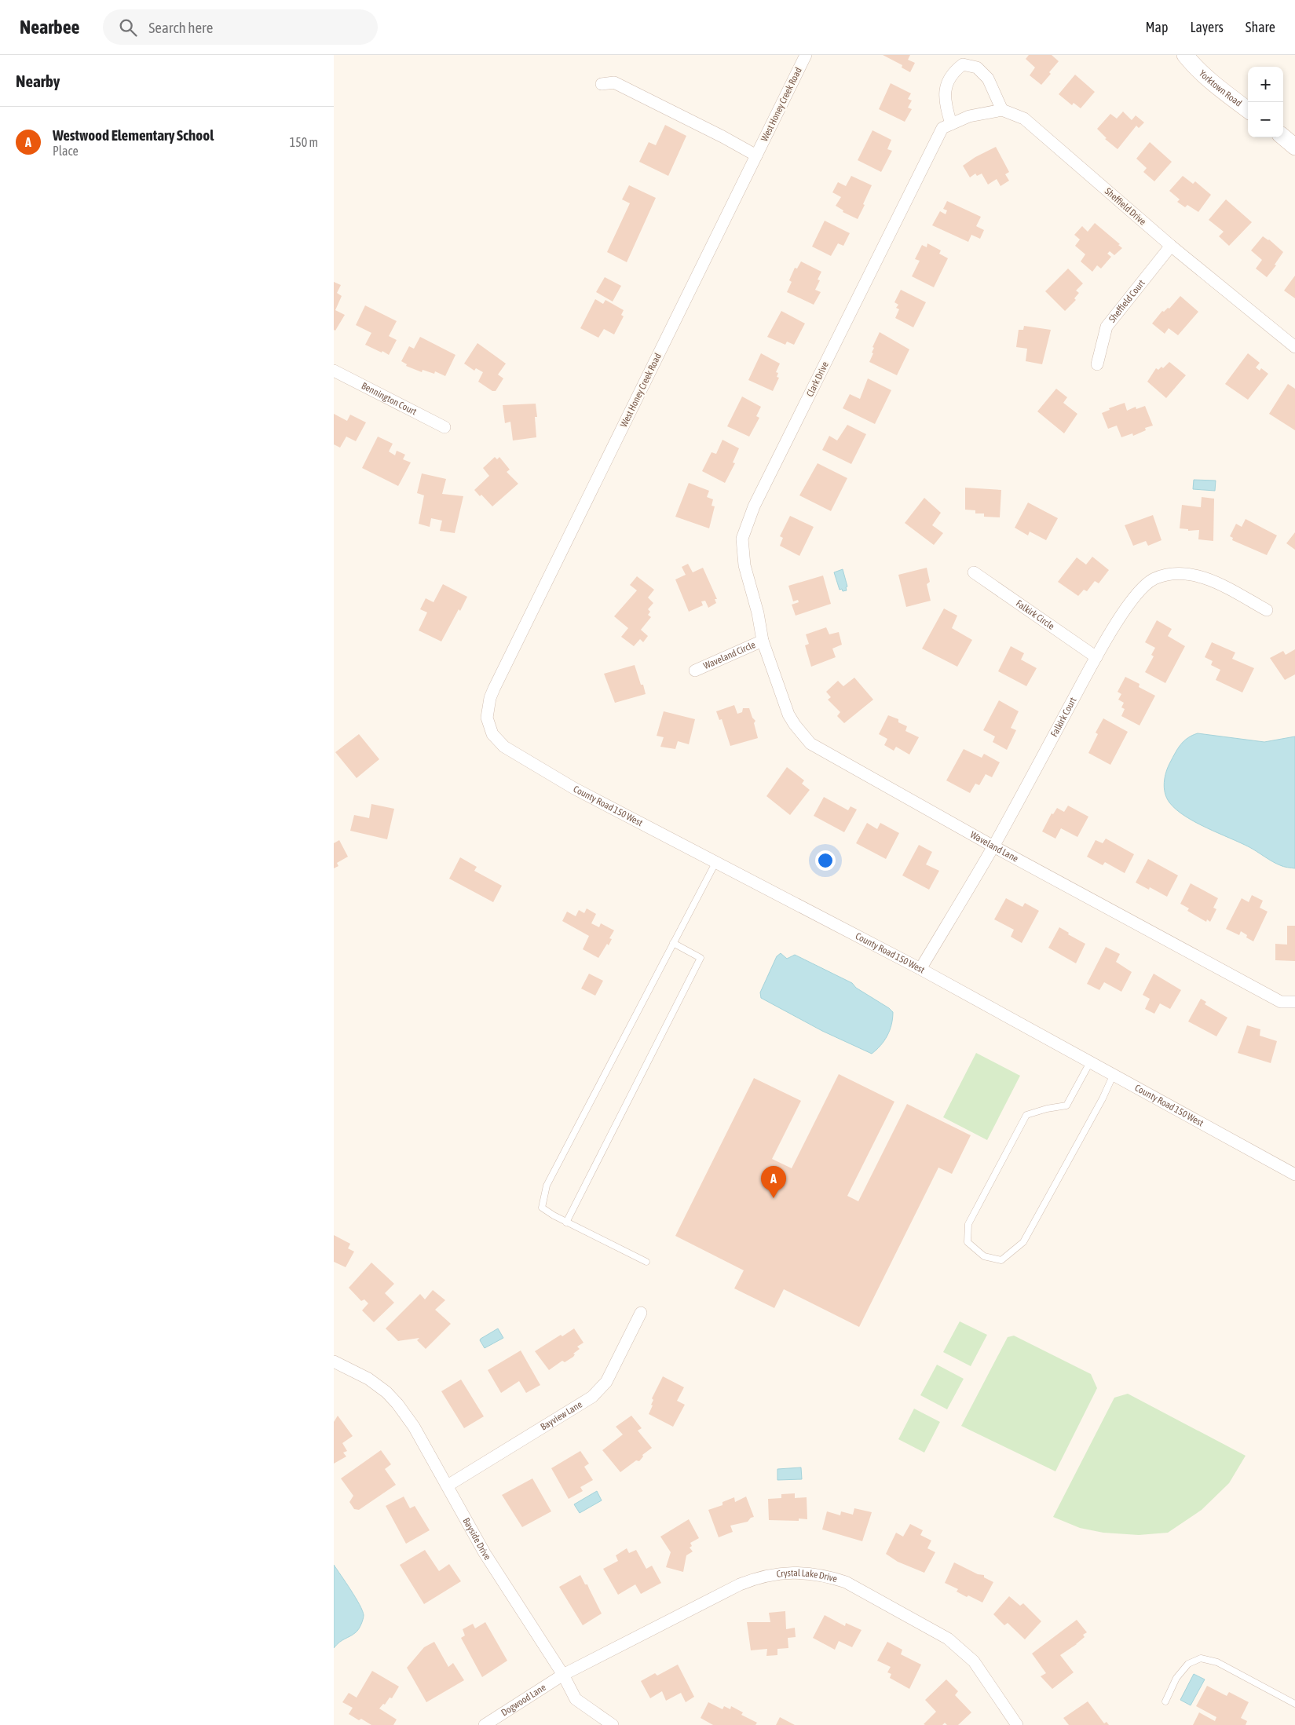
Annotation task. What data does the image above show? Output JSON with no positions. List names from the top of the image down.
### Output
{
  "streets": {
    "street": [
      "Yorktown Road",
      "West Honey Creek Road",
      "Sheffield Drive",
      "Sheffield Court",
      "Clark Drive",
      "Bennington Court",
      "Falkirk Circle",
      "Waveland Circle",
      "Falkirk Court",
      "County Road 150 West",
      "Waveland Lane",
      "Bayview Lane",
      "Bayside Drive",
      "Crystal Lake Drive",
      "Dogwood Lane"
    ]
  },
  "crossings": [
    ["West Honey Creek Road", "County Road 150 West"],
    ["Sheffield Drive", "Sheffield Court"],
    ["Clark Drive", "Waveland Circle"],
    ["Clark Drive", "Waveland Lane"],
    ["Falkirk Circle", "Falkirk Court"],
    ["Waveland Circle", "Waveland Lane"],
    ["Falkirk Court", "County Road 150 West"],
    ["Falkirk Court", "Waveland Lane"],
    ["Bayview Lane", "Bayside Drive"],
    ["Bayside Drive", "Crystal Lake Drive"],
    ["Bayside Drive", "Dogwood Lane"],
    ["Crystal Lake Drive", "Dogwood Lane"]
  ],
  "page": {
    "header": "Nearbee",
    "search": "Search here",
    "nav": ["Map", "Layers", "Share"],
    "heading": "Nearby",
    "map_buttons": ["+", "−"],
    "list": [
      {
        "mark": "A",
        "name": "Westwood Elementary School",
        "note": "Place",
        "value": "150 m"
      }
    ],
    "pins": "A"
  }
}
